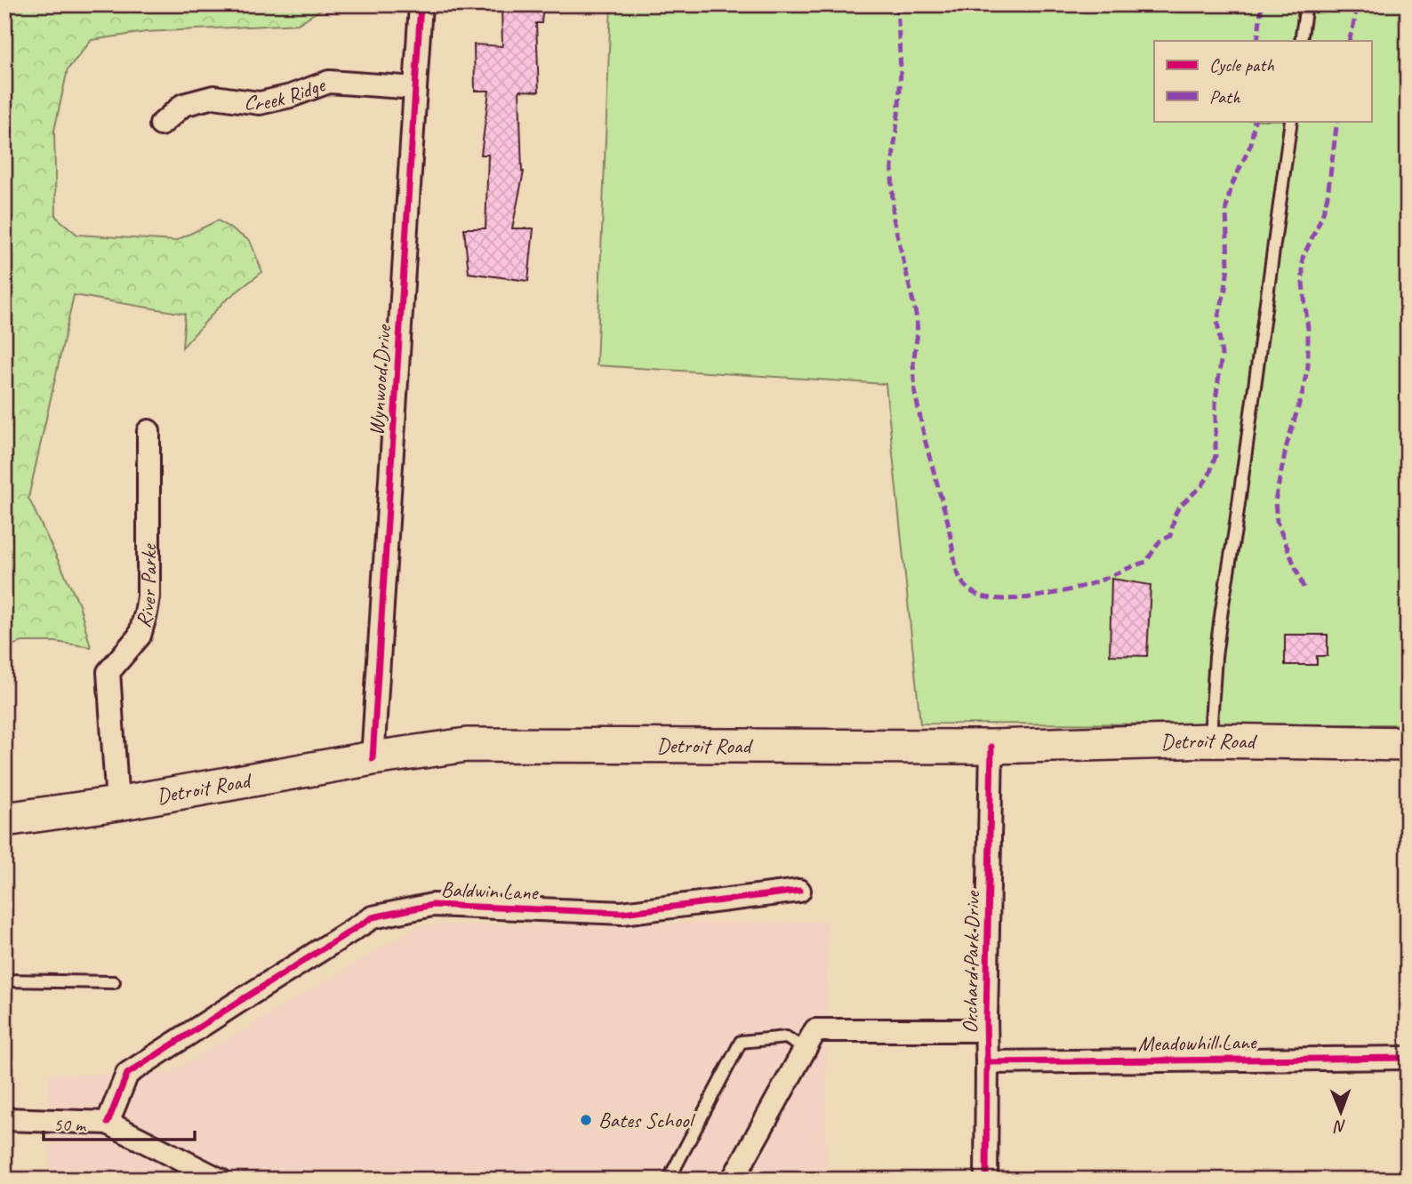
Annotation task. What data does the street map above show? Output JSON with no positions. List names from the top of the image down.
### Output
{
  "streets": {
    "main road": ["Detroit Road"],
    "street": [
      "Creek Ridge",
      "Wynwood Drive",
      "River Parke",
      "Baldwin Lane",
      "Orchard Park Drive",
      "Meadowhill Lane"
    ]
  },
  "crossings": [
    ["Creek Ridge", "Wynwood Drive"],
    ["Wynwood Drive", "Detroit Road"],
    ["River Parke", "Detroit Road"],
    ["Detroit Road", "Orchard Park Drive"],
    ["Orchard Park Drive", "Meadowhill Lane"]
  ],
  "places": ["Bates School"],
  "legend": ["Cycle path", "Path"],
  "scale_bar": "50 m",
  "north": "bottom"
}
